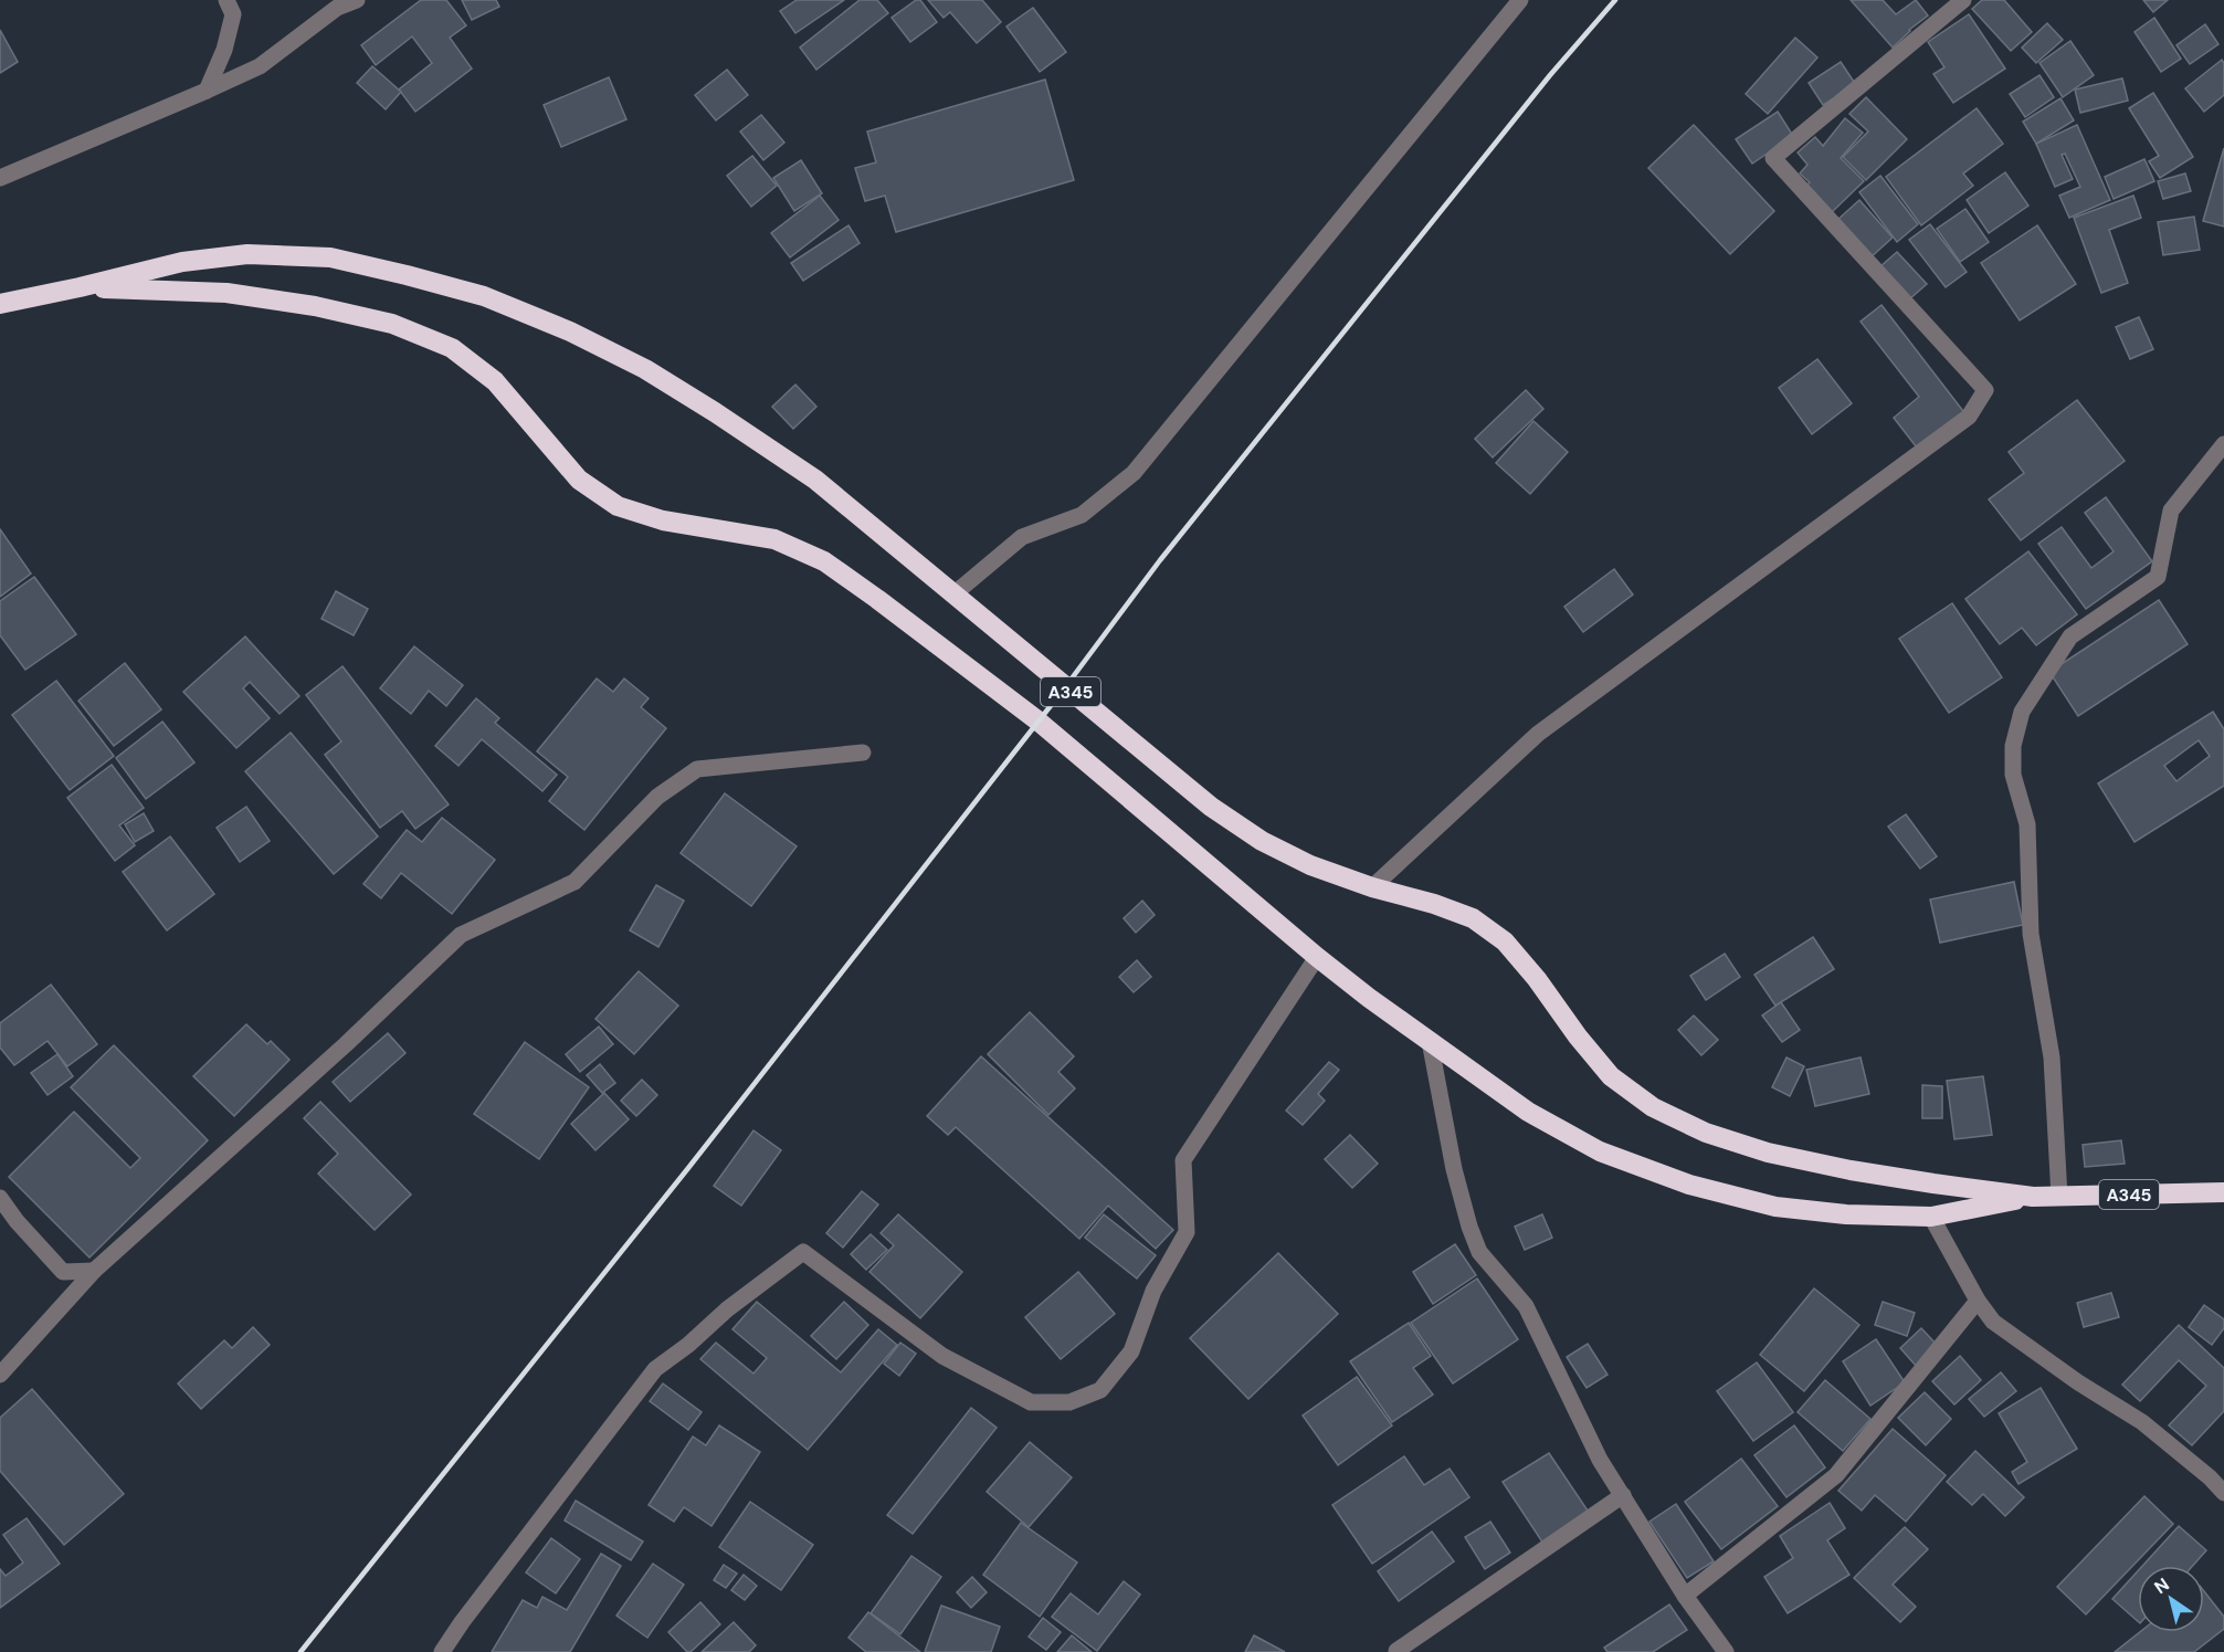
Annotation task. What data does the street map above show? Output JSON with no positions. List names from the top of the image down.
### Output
{
  "streets": {
    "highway": ["A345"]
  },
  "north": "top left"
}
